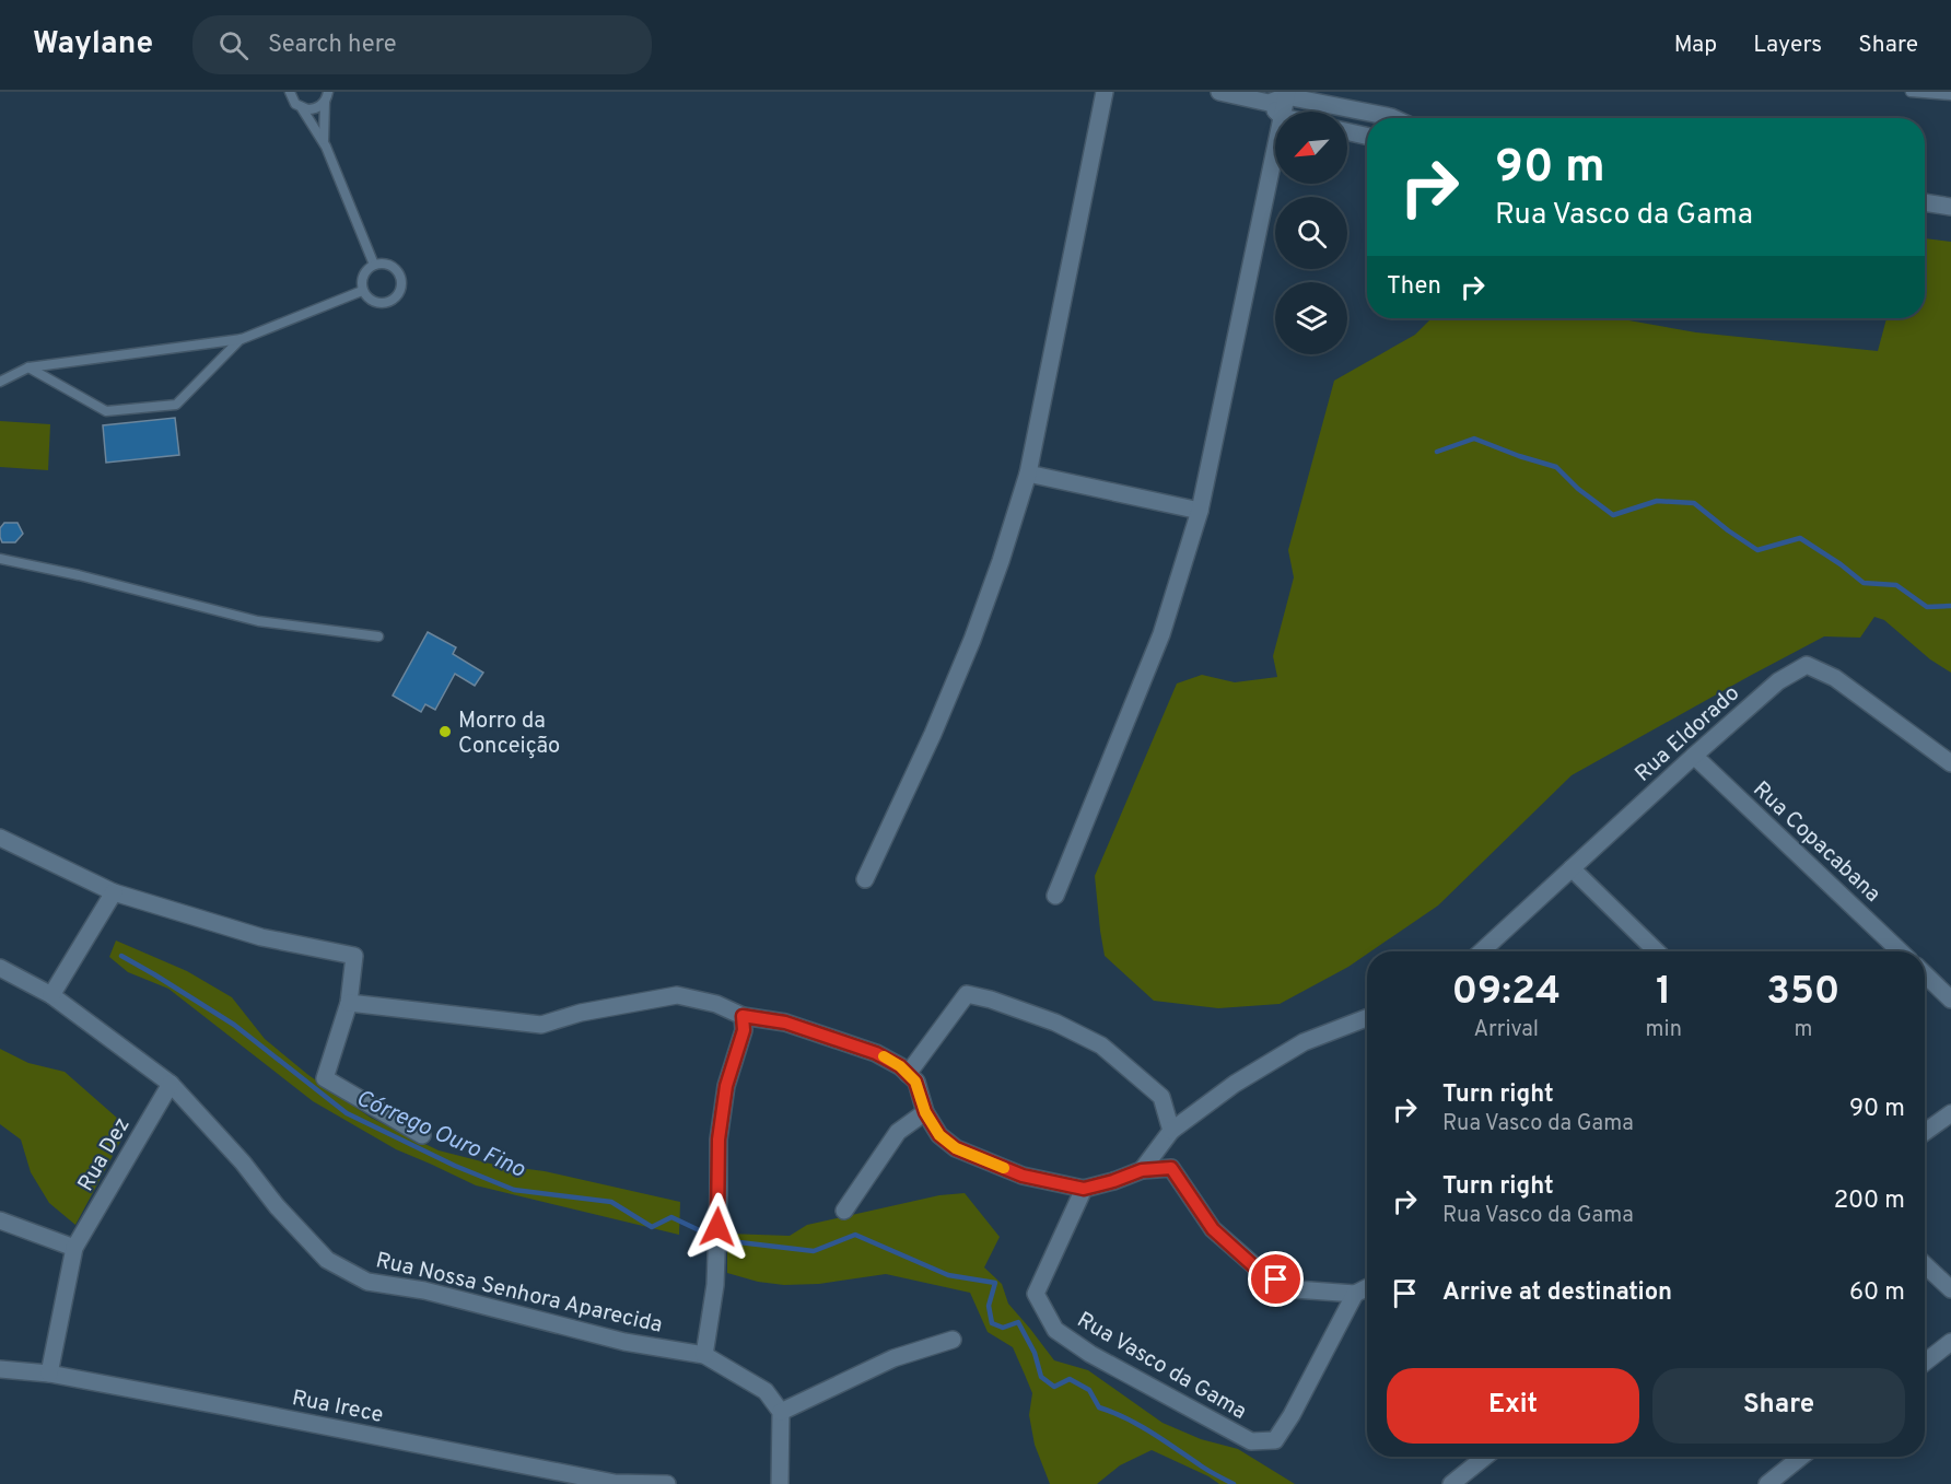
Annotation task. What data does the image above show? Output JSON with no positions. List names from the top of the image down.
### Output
{
  "streets": {
    "street": [
      "Rua Eldorado",
      "Rua Copacabana",
      "Rua Dez",
      "Rua Nossa Senhora Aparecida",
      "Rua Vasco da Gama",
      "Rua Irece"
    ]
  },
  "crossings": [
    ["Rua Eldorado", "Rua Copacabana"],
    ["Rua Dez", "Rua Nossa Senhora Aparecida"],
    ["Rua Dez", "Rua Irece"]
  ],
  "water": ["Córrego Ouro Fino"],
  "places": ["Morro da Conceição"],
  "north": "bottom left",
  "page": {
    "header": "Waylane",
    "search": "Search here",
    "nav": ["Map", "Layers", "Share"],
    "turn": ["90 m", "Rua Vasco da Gama"],
    "then": "Then",
    "eta": [
      "09:24",
      "Arrival",
      "1",
      "min",
      "350",
      "m"
    ],
    "list": [
      {
        "name": "Turn right",
        "note": "Rua Vasco da Gama",
        "value": "90 m"
      },
      {
        "name": "Turn right",
        "note": "Rua Vasco da Gama",
        "value": "200 m"
      },
      {
        "name": "Arrive at destination",
        "value": "60 m"
      }
    ],
    "buttons": ["Exit", "Share"]
  }
}
